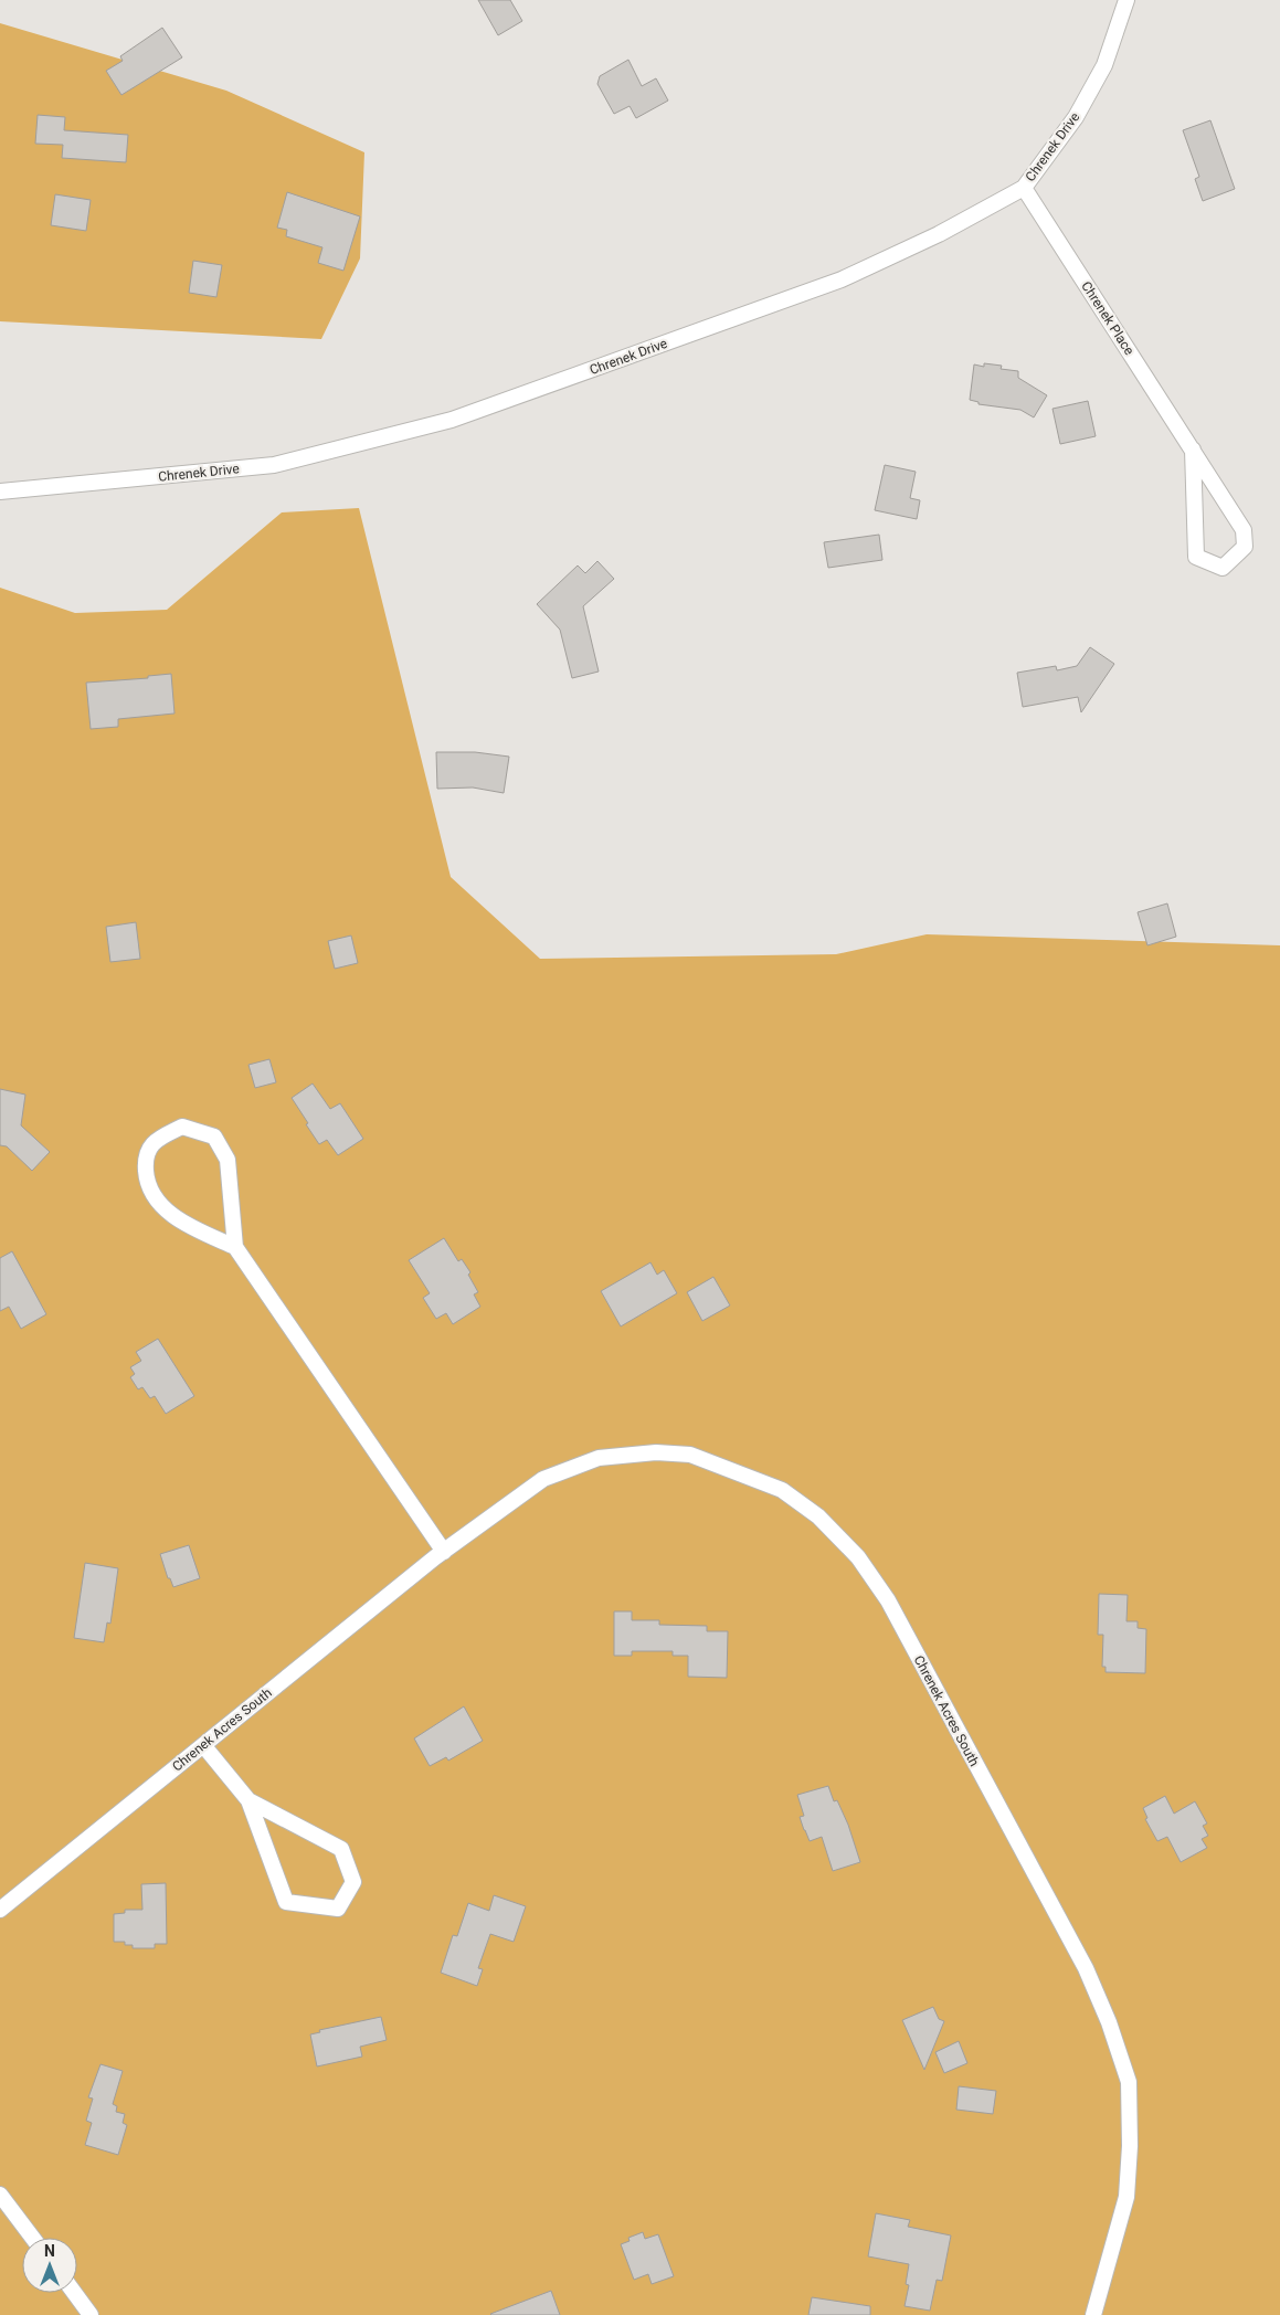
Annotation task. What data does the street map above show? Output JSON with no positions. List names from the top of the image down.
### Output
{
  "streets": {
    "street": ["Chrenek Drive", "Chrenek Place", "Chrenek Acres South"]
  },
  "crossings": [
    ["Chrenek Drive", "Chrenek Place"]
  ],
  "north": "top"
}
